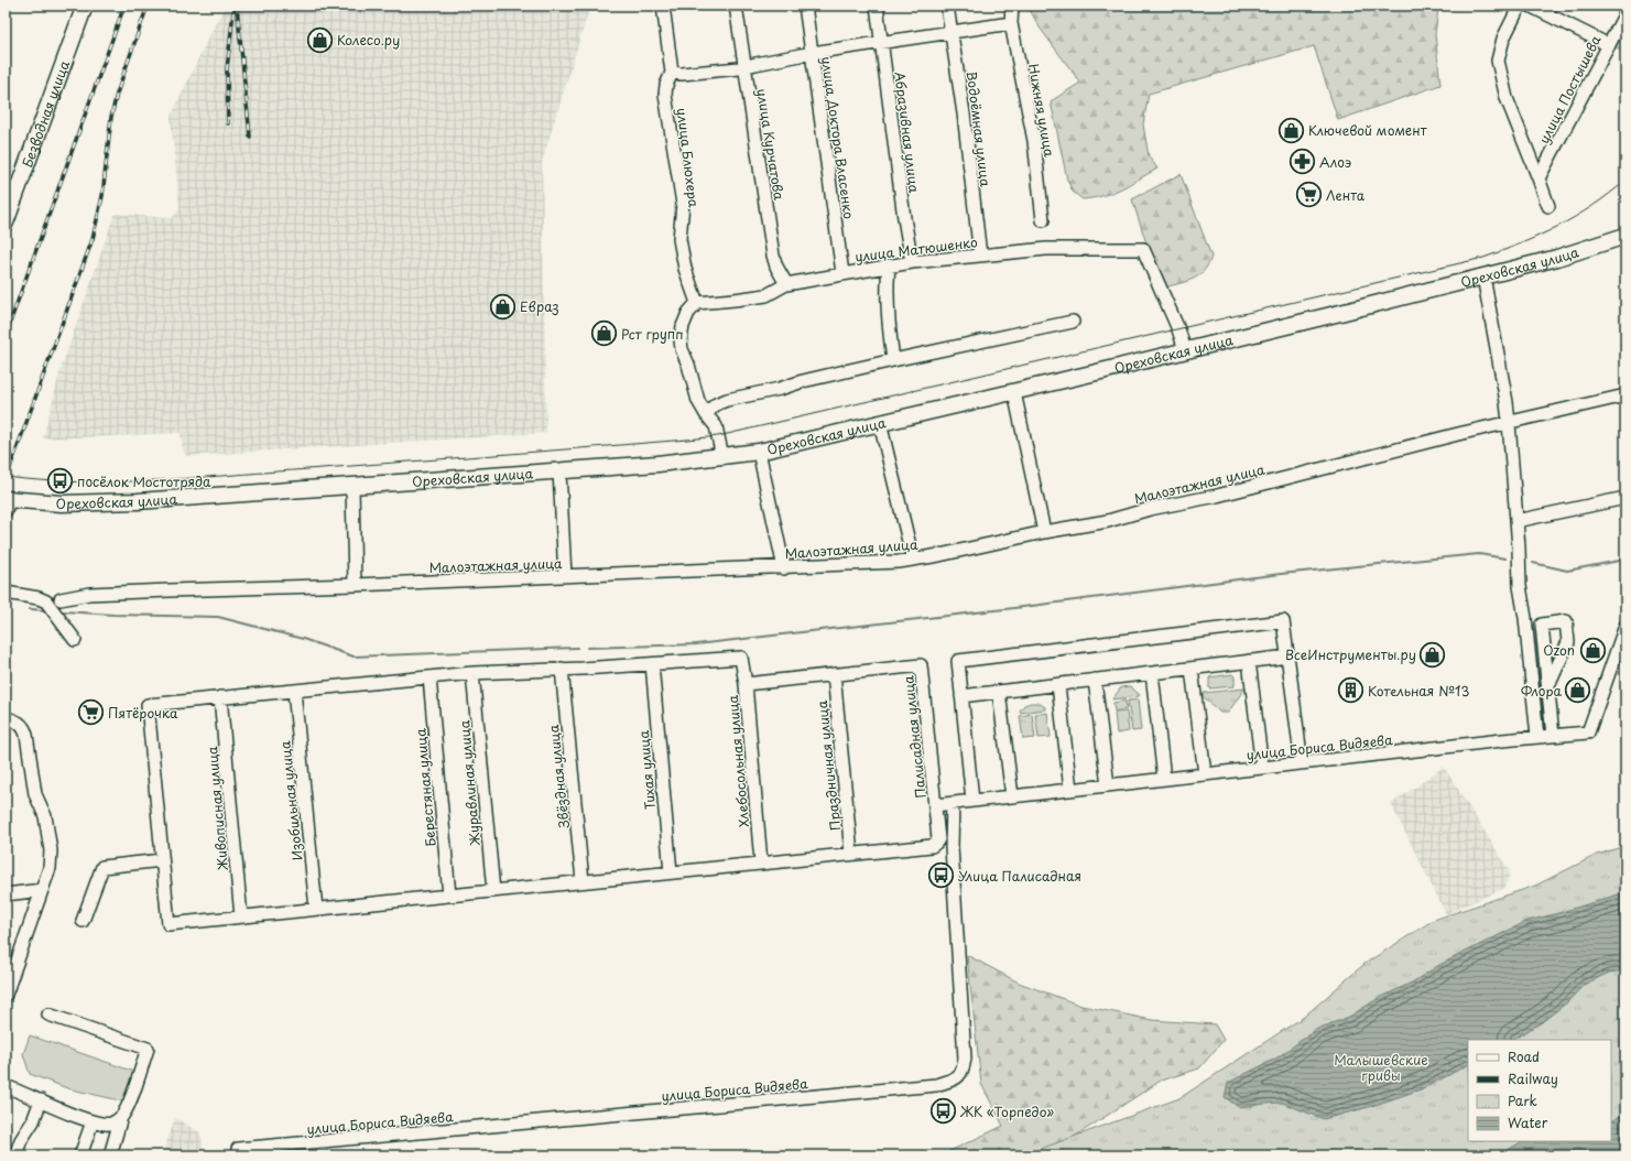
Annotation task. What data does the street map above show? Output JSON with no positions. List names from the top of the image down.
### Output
{
  "streets": {
    "main road": ["Безводная улица", "Ореховская улица"],
    "street": [
      "улица Постышева",
      "Нижняя улица",
      "Водоёмная улица",
      "Абразивная улица",
      "улица Доктора Власенко",
      "улица Курчатова",
      "улица Блюхера",
      "улица Матюшенко",
      "Малоэтажная улица",
      "Палисадная улица",
      "улица Бориса Видяева",
      "Хлебосольная улица",
      "Праздничная улица",
      "Тихая улица",
      "Звёздная улица",
      "Журавлиная улица",
      "Берестяная улица",
      "Изобильная улица",
      "Живописная улица"
    ]
  },
  "crossings": [
    ["Водоёмная улица", "улица Матюшенко"],
    ["Абразивная улица", "улица Матюшенко"],
    ["улица Доктора Власенко", "улица Матюшенко"],
    ["улица Курчатова", "улица Матюшенко"],
    ["улица Блюхера", "улица Матюшенко"],
    ["улица Матюшенко", "Ореховская улица"],
    ["Палисадная улица", "улица Бориса Видяева"],
    ["Палисадная улица", "Праздничная улица"],
    ["Хлебосольная улица", "Тихая улица"]
  ],
  "parks": ["Малышевские гривы"],
  "places": {
    "shop": [
      "Колесо.ру",
      "Ключевой момент",
      "Евраз",
      "Рст групп",
      "Ozon",
      "ВсеИнструменты.ру",
      "Флора"
    ],
    "pharmacy": ["Алоэ"],
    "supermarket": ["Лента", "Пятёрочка"],
    "bus stop": ["посёлок Мостотряда", "Улица Палисадная", "ЖК «Торпедо»"],
    "building": ["Котельная №13"]
  },
  "legend": [
    "Road",
    "Railway",
    "Park",
    "Water"
  ]
}
